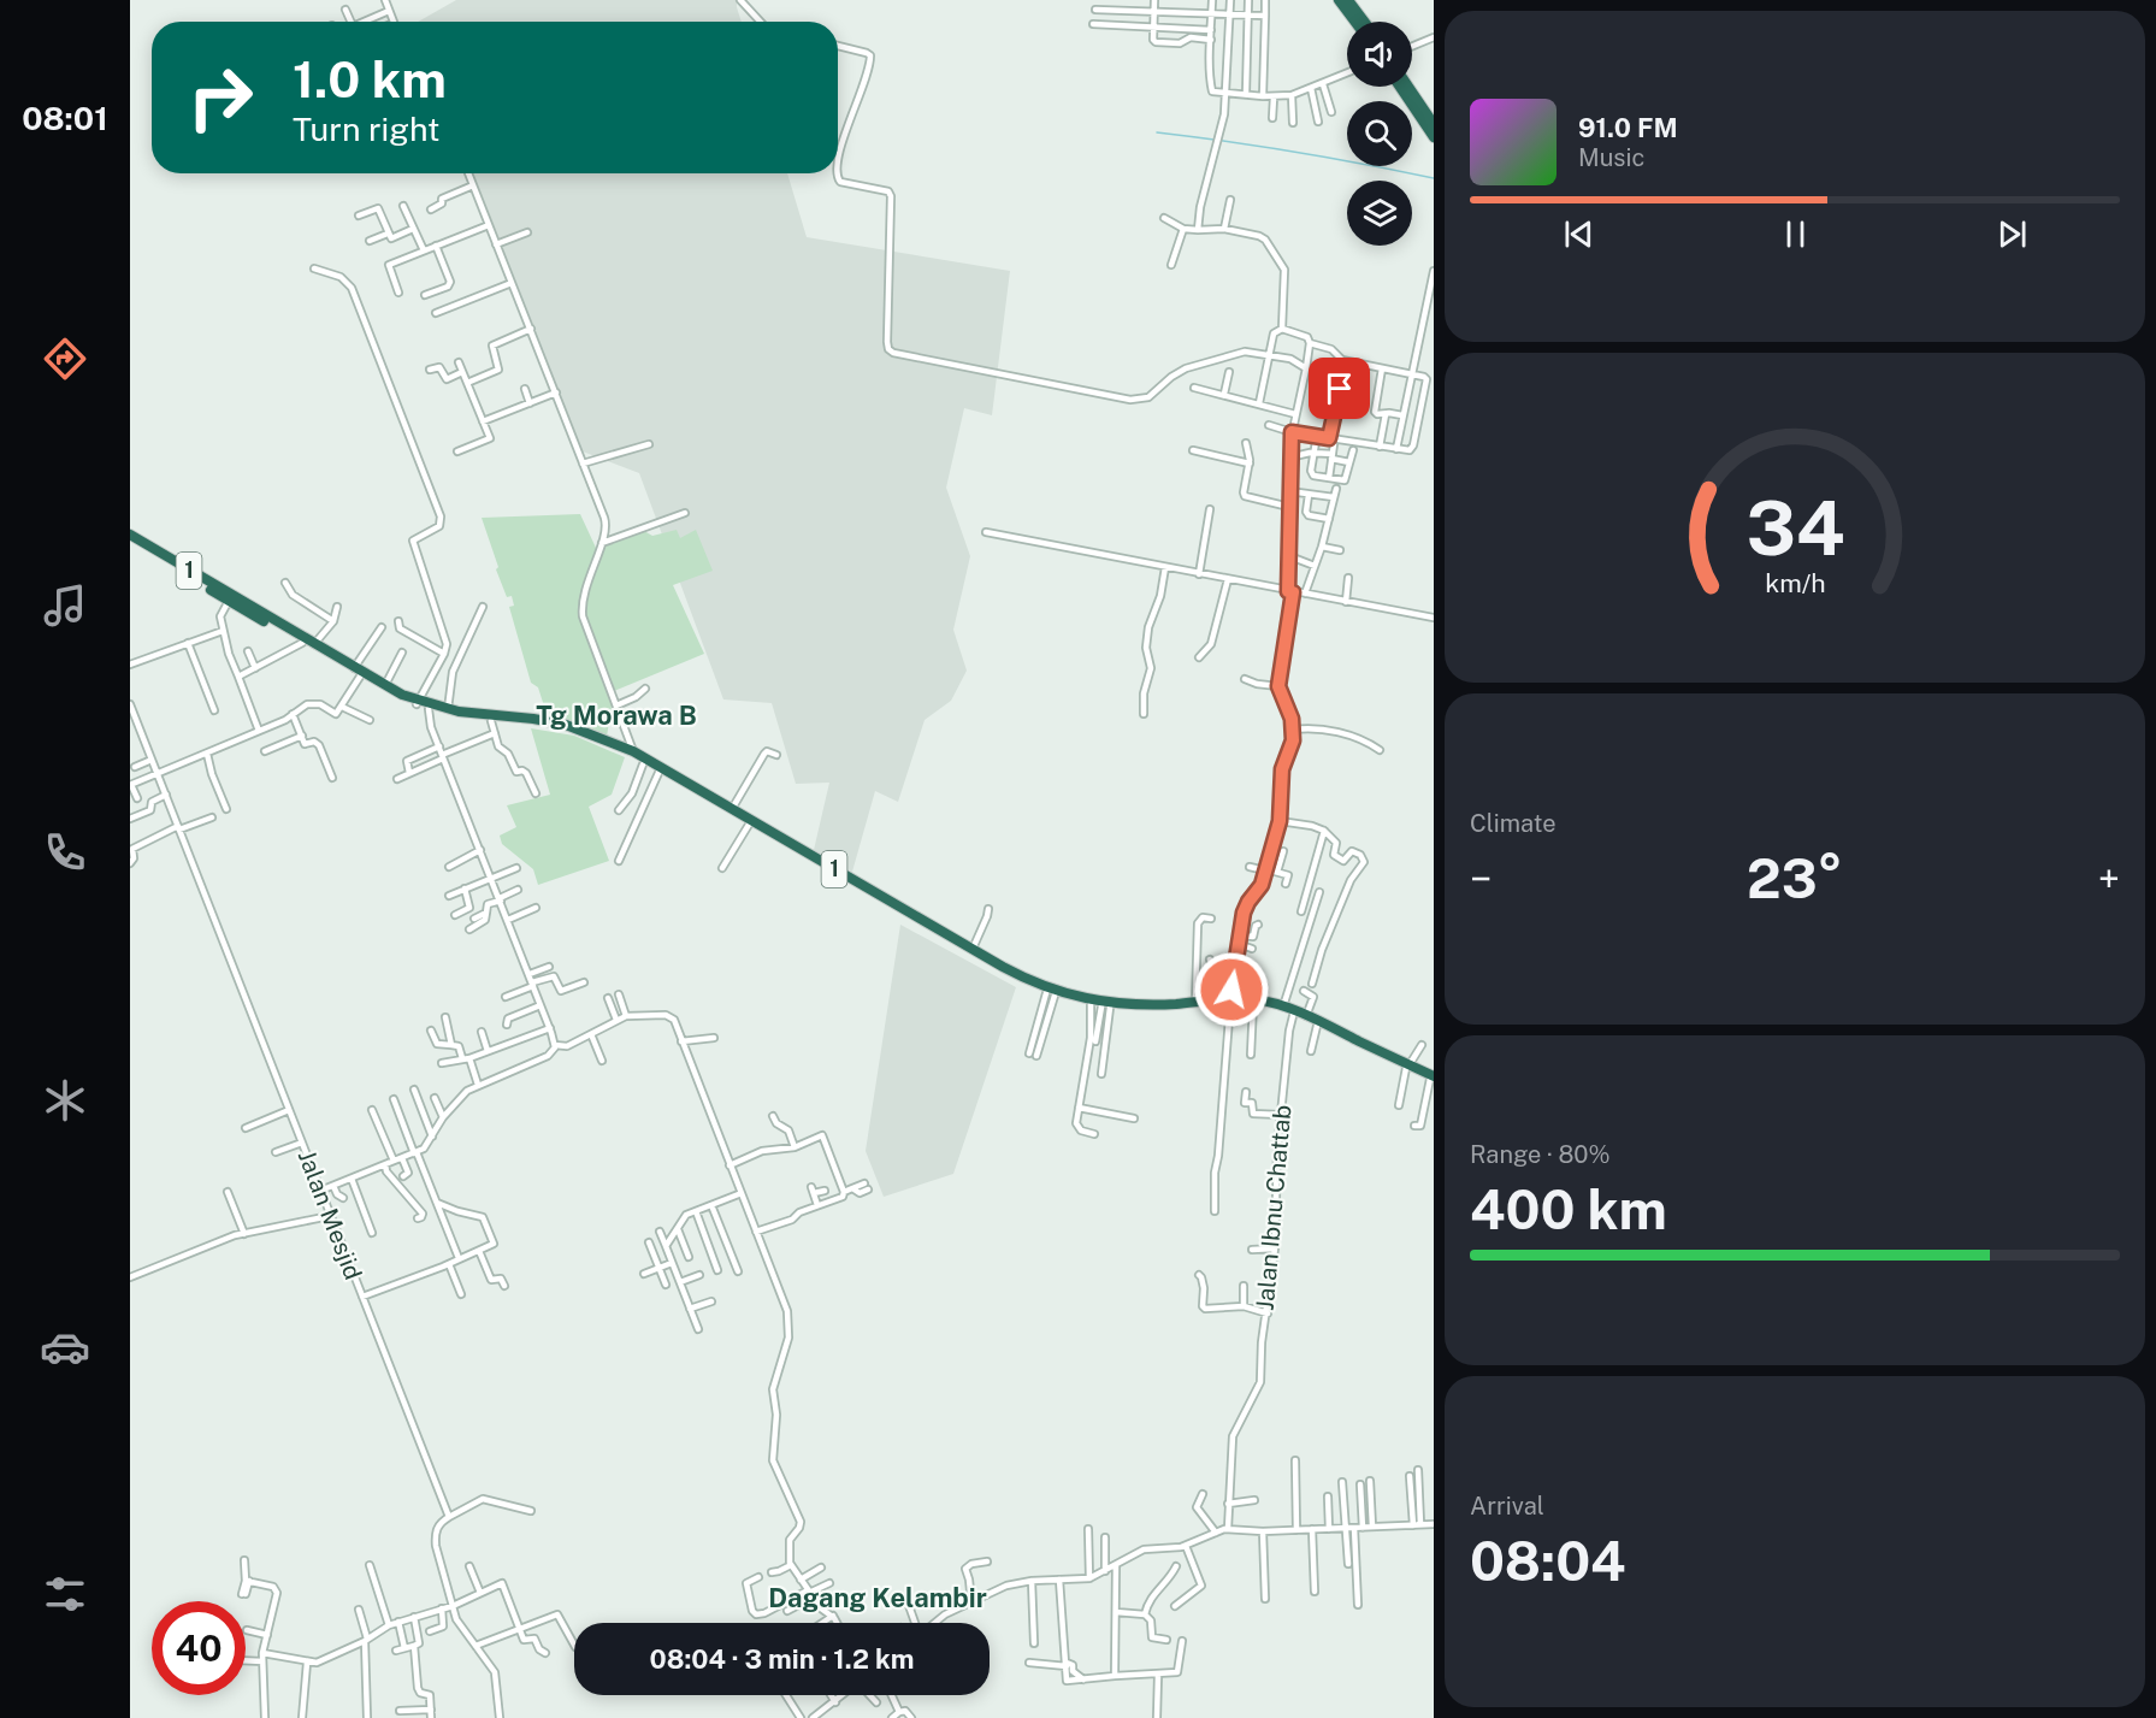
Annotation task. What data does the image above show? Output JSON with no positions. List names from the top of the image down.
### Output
{
  "streets": {
    "highway": ["1"],
    "street": ["Jalan Ibnu Chattab", "Jalan Mesjid"]
  },
  "crossings": [
    ["1", "Jalan Ibnu Chattab"]
  ],
  "districts": ["Tg Morawa B", "Dagang Kelambir"],
  "page": {
    "tabs": "08:01",
    "turn": ["1.0 km", "Turn right"],
    "song": ["91.0 FM", "Music"],
    "tile": [
      "Climate",
      ["Range · 80%", "400 km"],
      ["Arrival", "08:04"]
    ],
    "heat": ["−", "23°", "+"],
    "limit": "40",
    "trip": "08:04 · 3 min · 1.2 km",
    "gauge": ["34", "km/h"]
  }
}
